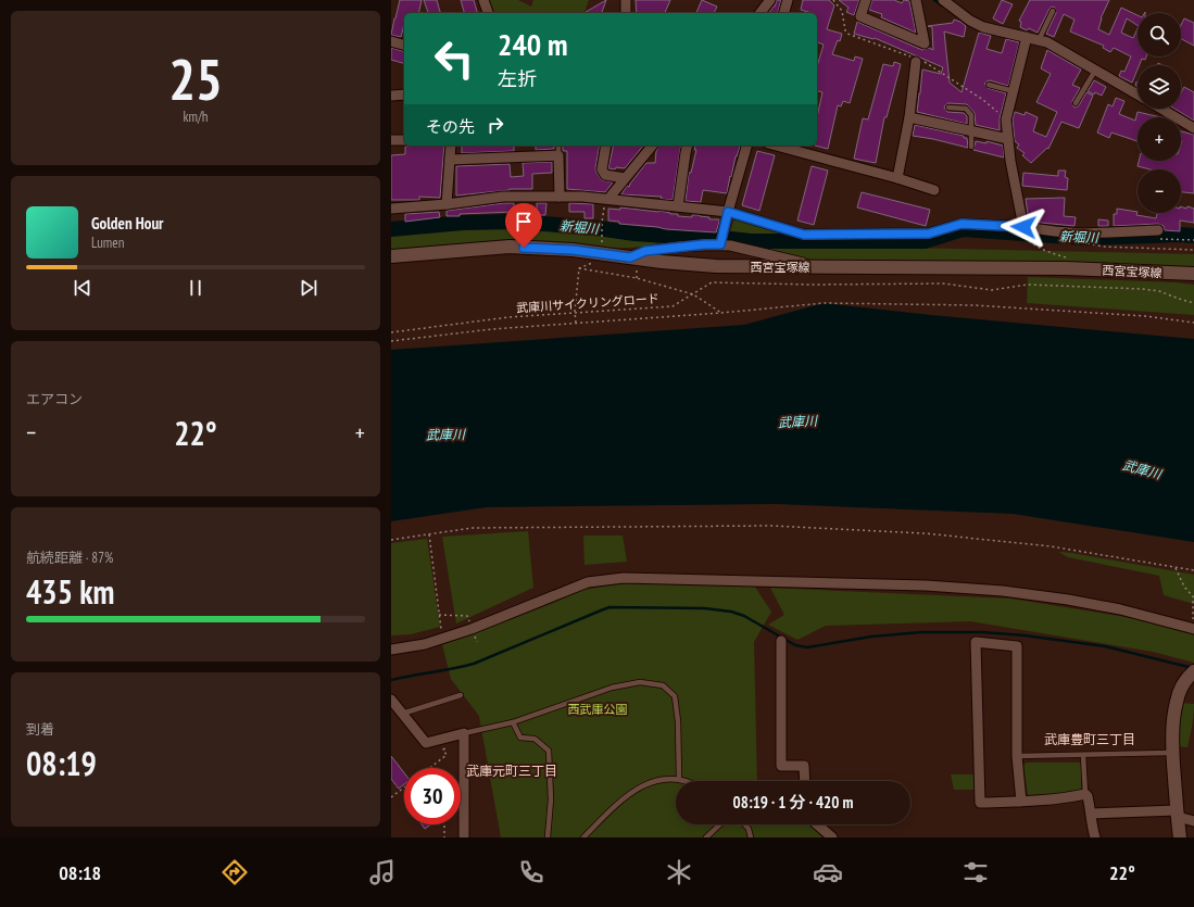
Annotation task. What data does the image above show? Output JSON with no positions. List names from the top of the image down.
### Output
{
  "streets": {
    "main road": ["西宮宝塚線"],
    "path": ["武庫川サイクリングロード"]
  },
  "districts": ["武庫豊町三丁目", "武庫元町三丁目"],
  "water": ["新堀川", "武庫川"],
  "parks": ["西武庫公園"],
  "page": {
    "tile": [
      ["25", "km/h"],
      "エアコン",
      ["航続距離 · 87%", "435 km"],
      ["到着", "08:19"]
    ],
    "map_buttons": ["+", "−"],
    "turn": ["240 m", "左折"],
    "then": "その先",
    "song": ["Golden Hour", "Lumen"],
    "heat": ["−", "22°", "+"],
    "limit": "30",
    "trip": "08:19 · 1 分 · 420 m",
    "tabs": ["08:18", "22°"]
  }
}
